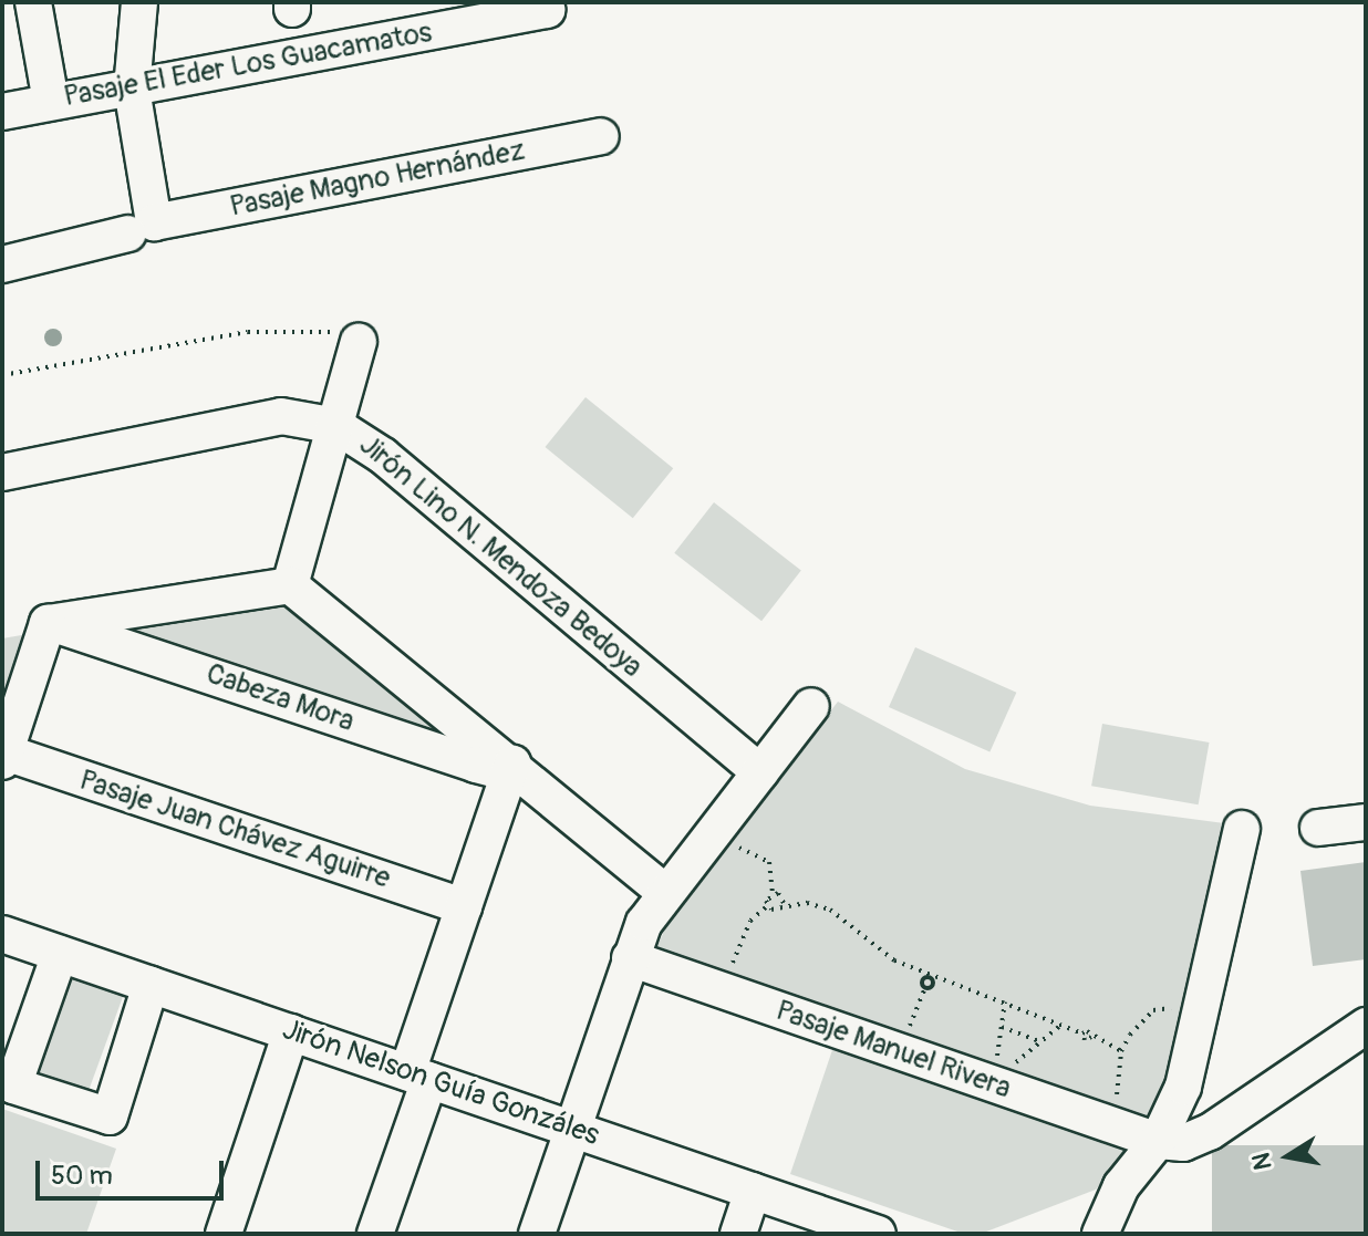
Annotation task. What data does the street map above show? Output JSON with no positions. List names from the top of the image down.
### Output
{
  "streets": {
    "street": [
      "Pasaje El Eder Los Guacamatos",
      "Pasaje Magno Hernández",
      "Jirón Lino N. Mendoza Bedoya",
      "Cabeza Mora",
      "Pasaje Juan Chávez Aguirre",
      "Pasaje Manuel Rivera",
      "Jirón Nelson Guía Gonzáles"
    ]
  },
  "scale_bar": "50 m",
  "north": "left"
}
